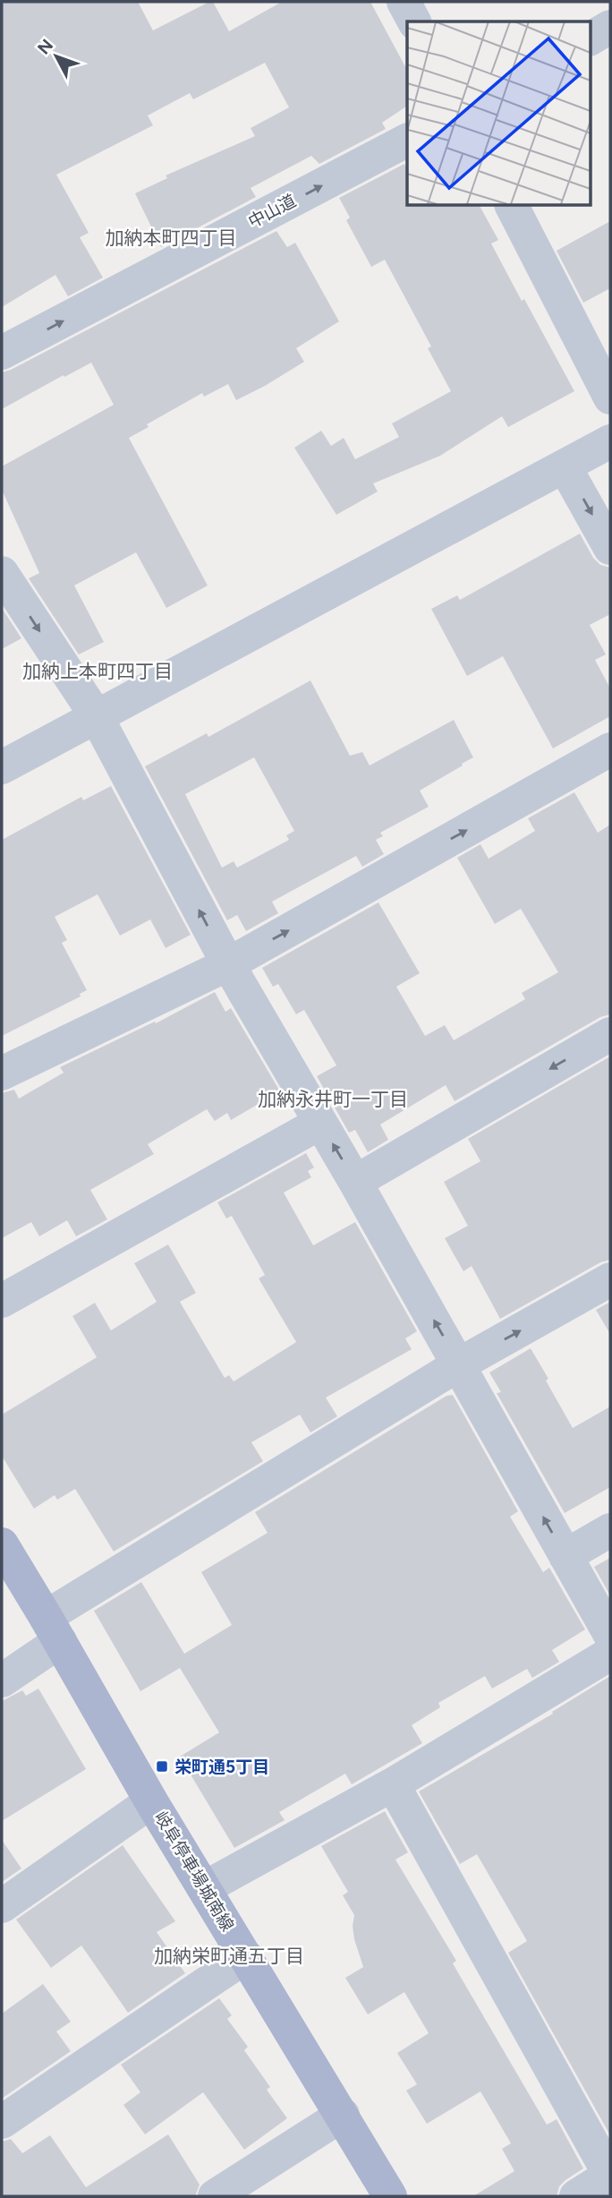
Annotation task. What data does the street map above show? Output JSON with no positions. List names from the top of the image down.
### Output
{
  "streets": {
    "main road": ["岐阜停車場城南線"],
    "street": ["中山道"]
  },
  "one_way": ["中山道"],
  "districts": [
    "加納本町四丁目",
    "加納上本町四丁目",
    "加納永井町一丁目",
    "加納栄町通五丁目"
  ],
  "places": {
    "transit": ["栄町通5丁目"]
  },
  "north": "top left"
}
